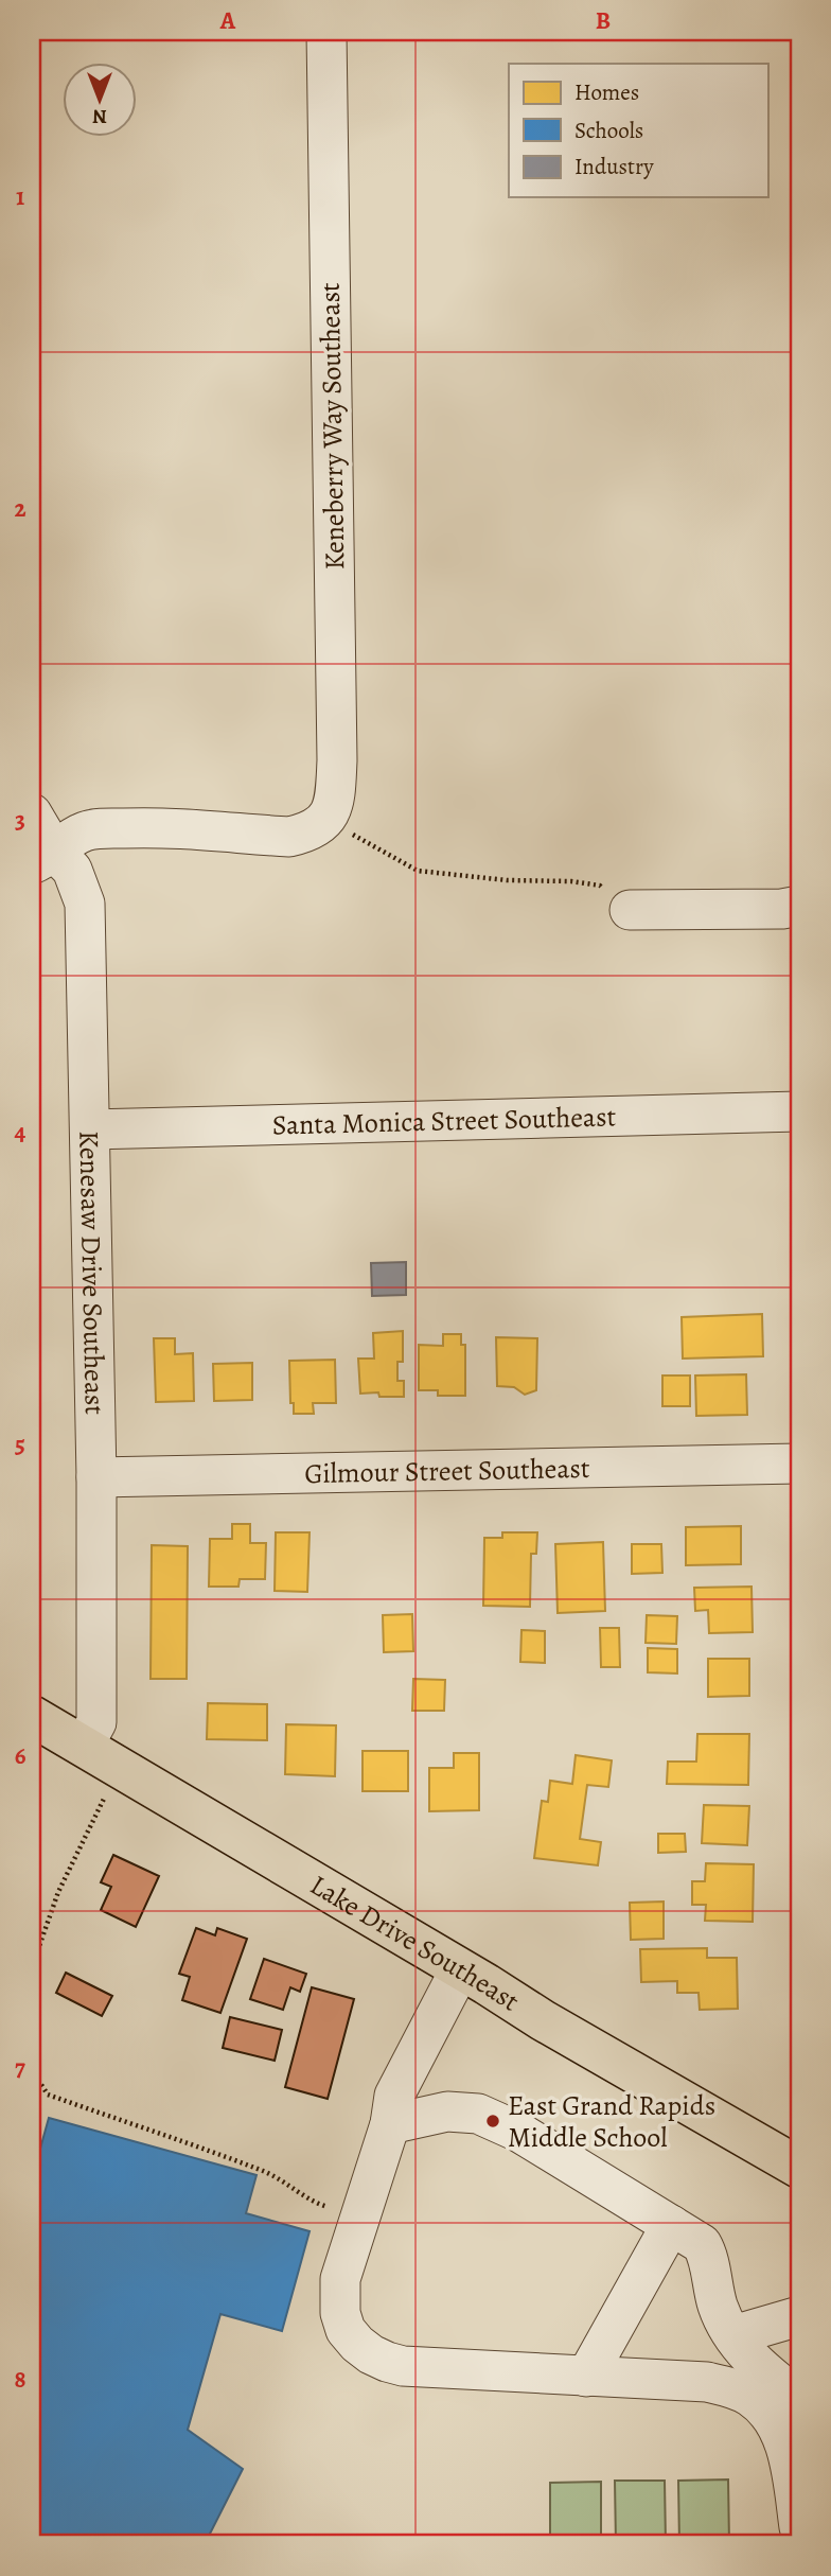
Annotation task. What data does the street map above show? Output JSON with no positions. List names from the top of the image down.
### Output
{
  "streets": {
    "main road": ["Lake Drive Southeast"],
    "street": [
      "Keneberry Way Southeast",
      "Santa Monica Street Southeast",
      "Kenesaw Drive Southeast",
      "Gilmour Street Southeast"
    ]
  },
  "crossings": [
    ["Santa Monica Street Southeast", "Kenesaw Drive Southeast"],
    ["Kenesaw Drive Southeast", "Gilmour Street Southeast"],
    ["Kenesaw Drive Southeast", "Lake Drive Southeast"]
  ],
  "places": ["East Grand Rapids Middle School"],
  "legend": ["Homes", "Schools", "Industry"],
  "north": "bottom",
  "grid": {
    "columns": ["A", "B"],
    "rows": [
      "1",
      "2",
      "3",
      "4",
      "5",
      "6",
      "7",
      "8"
    ]
  }
}
